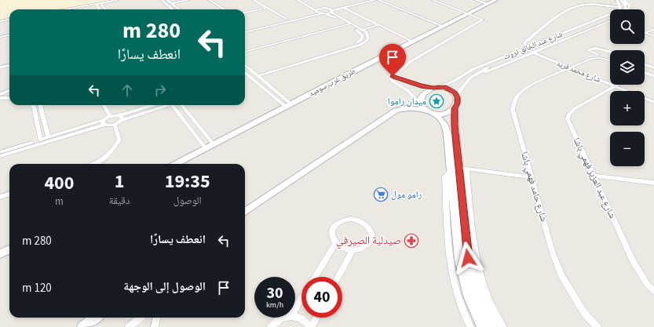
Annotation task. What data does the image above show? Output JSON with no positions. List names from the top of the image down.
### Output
{
  "streets": {
    "street": [
      "شارع عبد الخالق ثروت",
      "شارع محمد فريد",
      "طريق غرب سوميد",
      "شارع عبد العزيز فهمي باشا",
      "شارع حامد فهمي باشا"
    ]
  },
  "crossings": [
    ["شارع عبد الخالق ثروت", "شارع محمد فريد"],
    ["شارع محمد فريد", "شارع عبد العزيز فهمي باشا"],
    ["شارع محمد فريد", "شارع حامد فهمي باشا"]
  ],
  "places": {
    "place": ["ميدان راموا"],
    "supermarket": ["رامو مول"],
    "pharmacy": ["صيدلية الصيرفي"]
  },
  "page": {
    "map_buttons": ["+", "−"],
    "turn": ["280 m", "انعطف يسارًا"],
    "eta": [
      "19:35",
      "الوصول",
      "1",
      "دقيقة",
      "400",
      "m"
    ],
    "list": [
      {
        "name": "انعطف يسارًا",
        "value": "280 m"
      },
      {
        "name": "الوصول إلى الوجهة",
        "value": "120 m"
      }
    ],
    "speed": "30 km/h",
    "limit": "40"
  }
}
